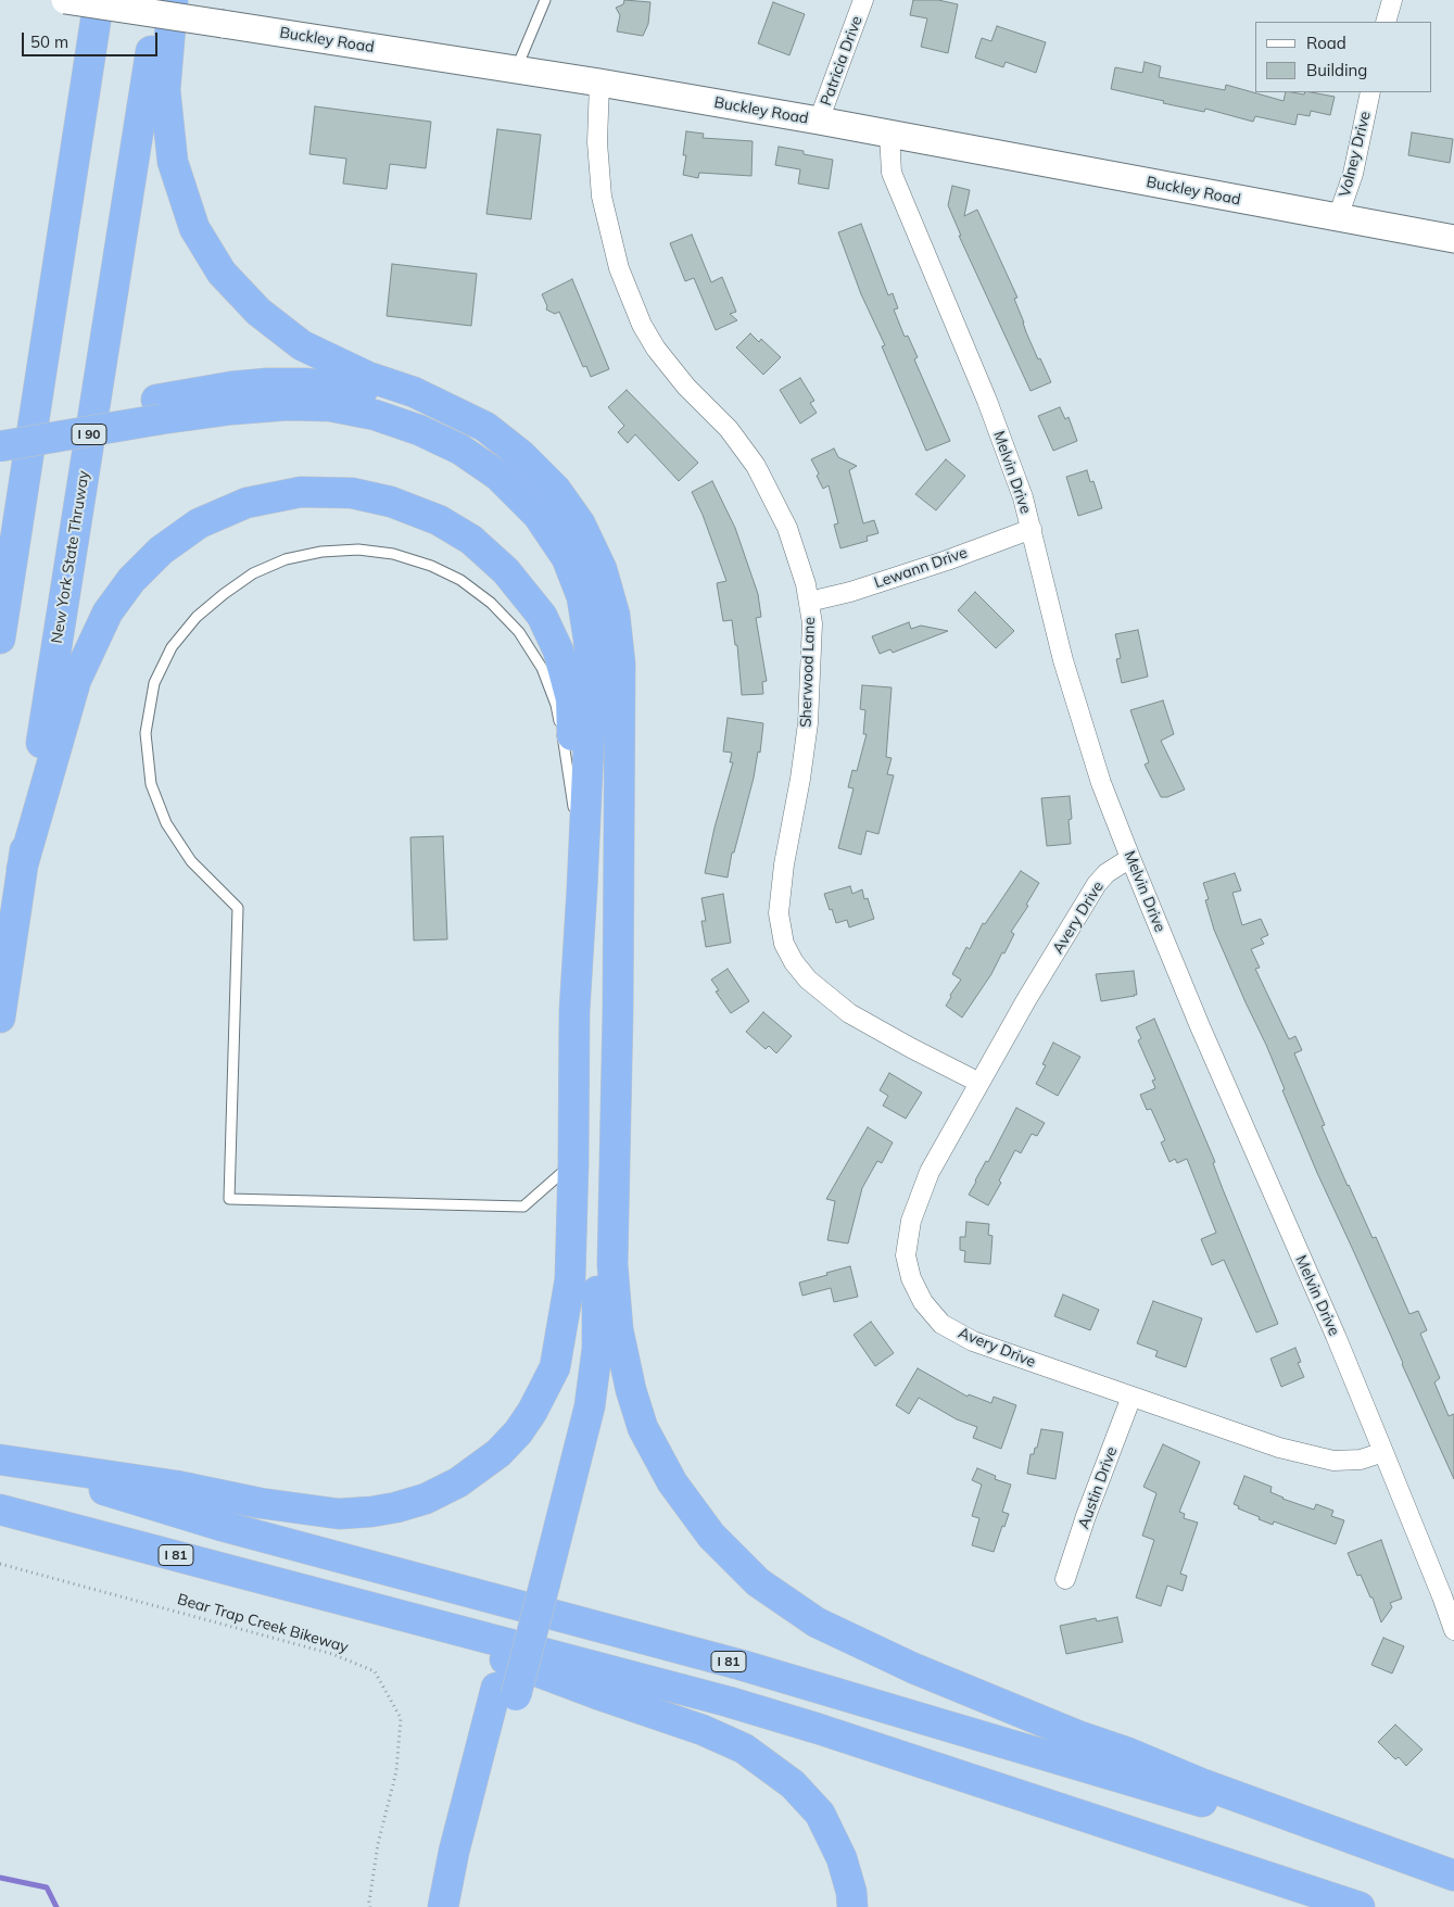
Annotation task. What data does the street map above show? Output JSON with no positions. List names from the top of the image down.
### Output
{
  "streets": {
    "highway": ["I 90", "New York State Thruway", "I 81"],
    "street": [
      "Buckley Road",
      "Patricia Drive",
      "Volney Drive",
      "Melvin Drive",
      "Lewann Drive",
      "Sherwood Lane",
      "Avery Drive",
      "Austin Drive"
    ],
    "path": ["Bear Trap Creek Bikeway"]
  },
  "crossings": [
    ["Buckley Road", "Patricia Drive"],
    ["Buckley Road", "Volney Drive"],
    ["Buckley Road", "Melvin Drive"],
    ["Buckley Road", "Sherwood Lane"],
    ["Melvin Drive", "Lewann Drive"],
    ["Melvin Drive", "Avery Drive"],
    ["Lewann Drive", "Sherwood Lane"],
    ["Sherwood Lane", "Avery Drive"],
    ["Avery Drive", "Austin Drive"]
  ],
  "legend": ["Road", "Building"],
  "scale_bar": "50 m"
}
